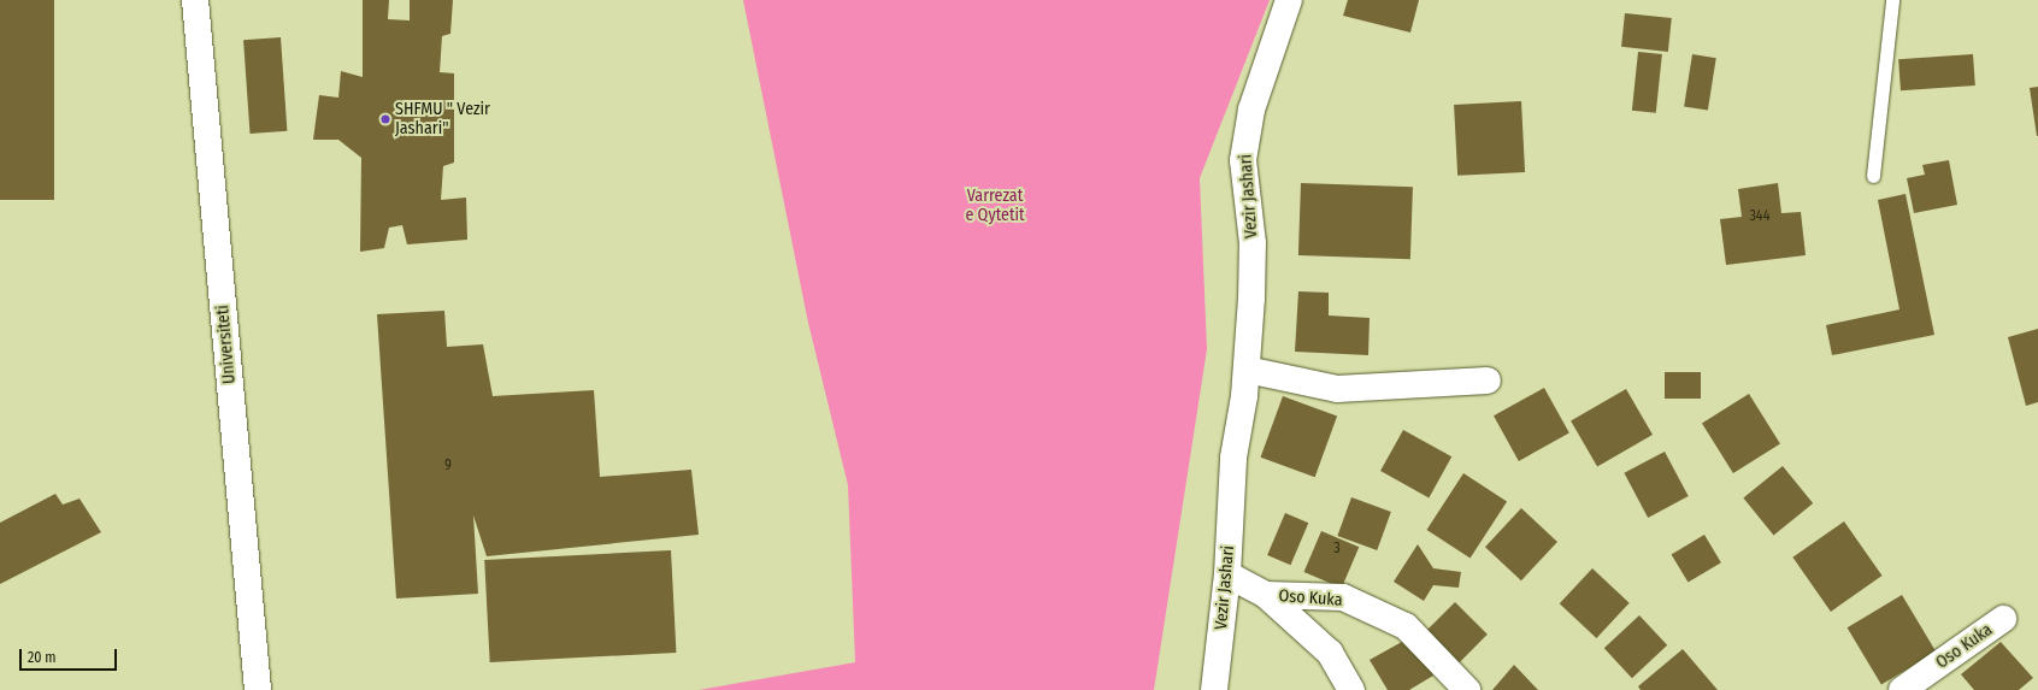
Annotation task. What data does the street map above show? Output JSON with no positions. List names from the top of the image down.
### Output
{
  "streets": {
    "street": ["Vezir Jashari", "Universiteti", "Oso Kuka"]
  },
  "parks": ["Varrezat e Qytetit"],
  "places": ["SHFMU \" Vezir Jashari\""],
  "house_numbers": ["344", "9", "3"],
  "scale_bar": "20 m"
}
